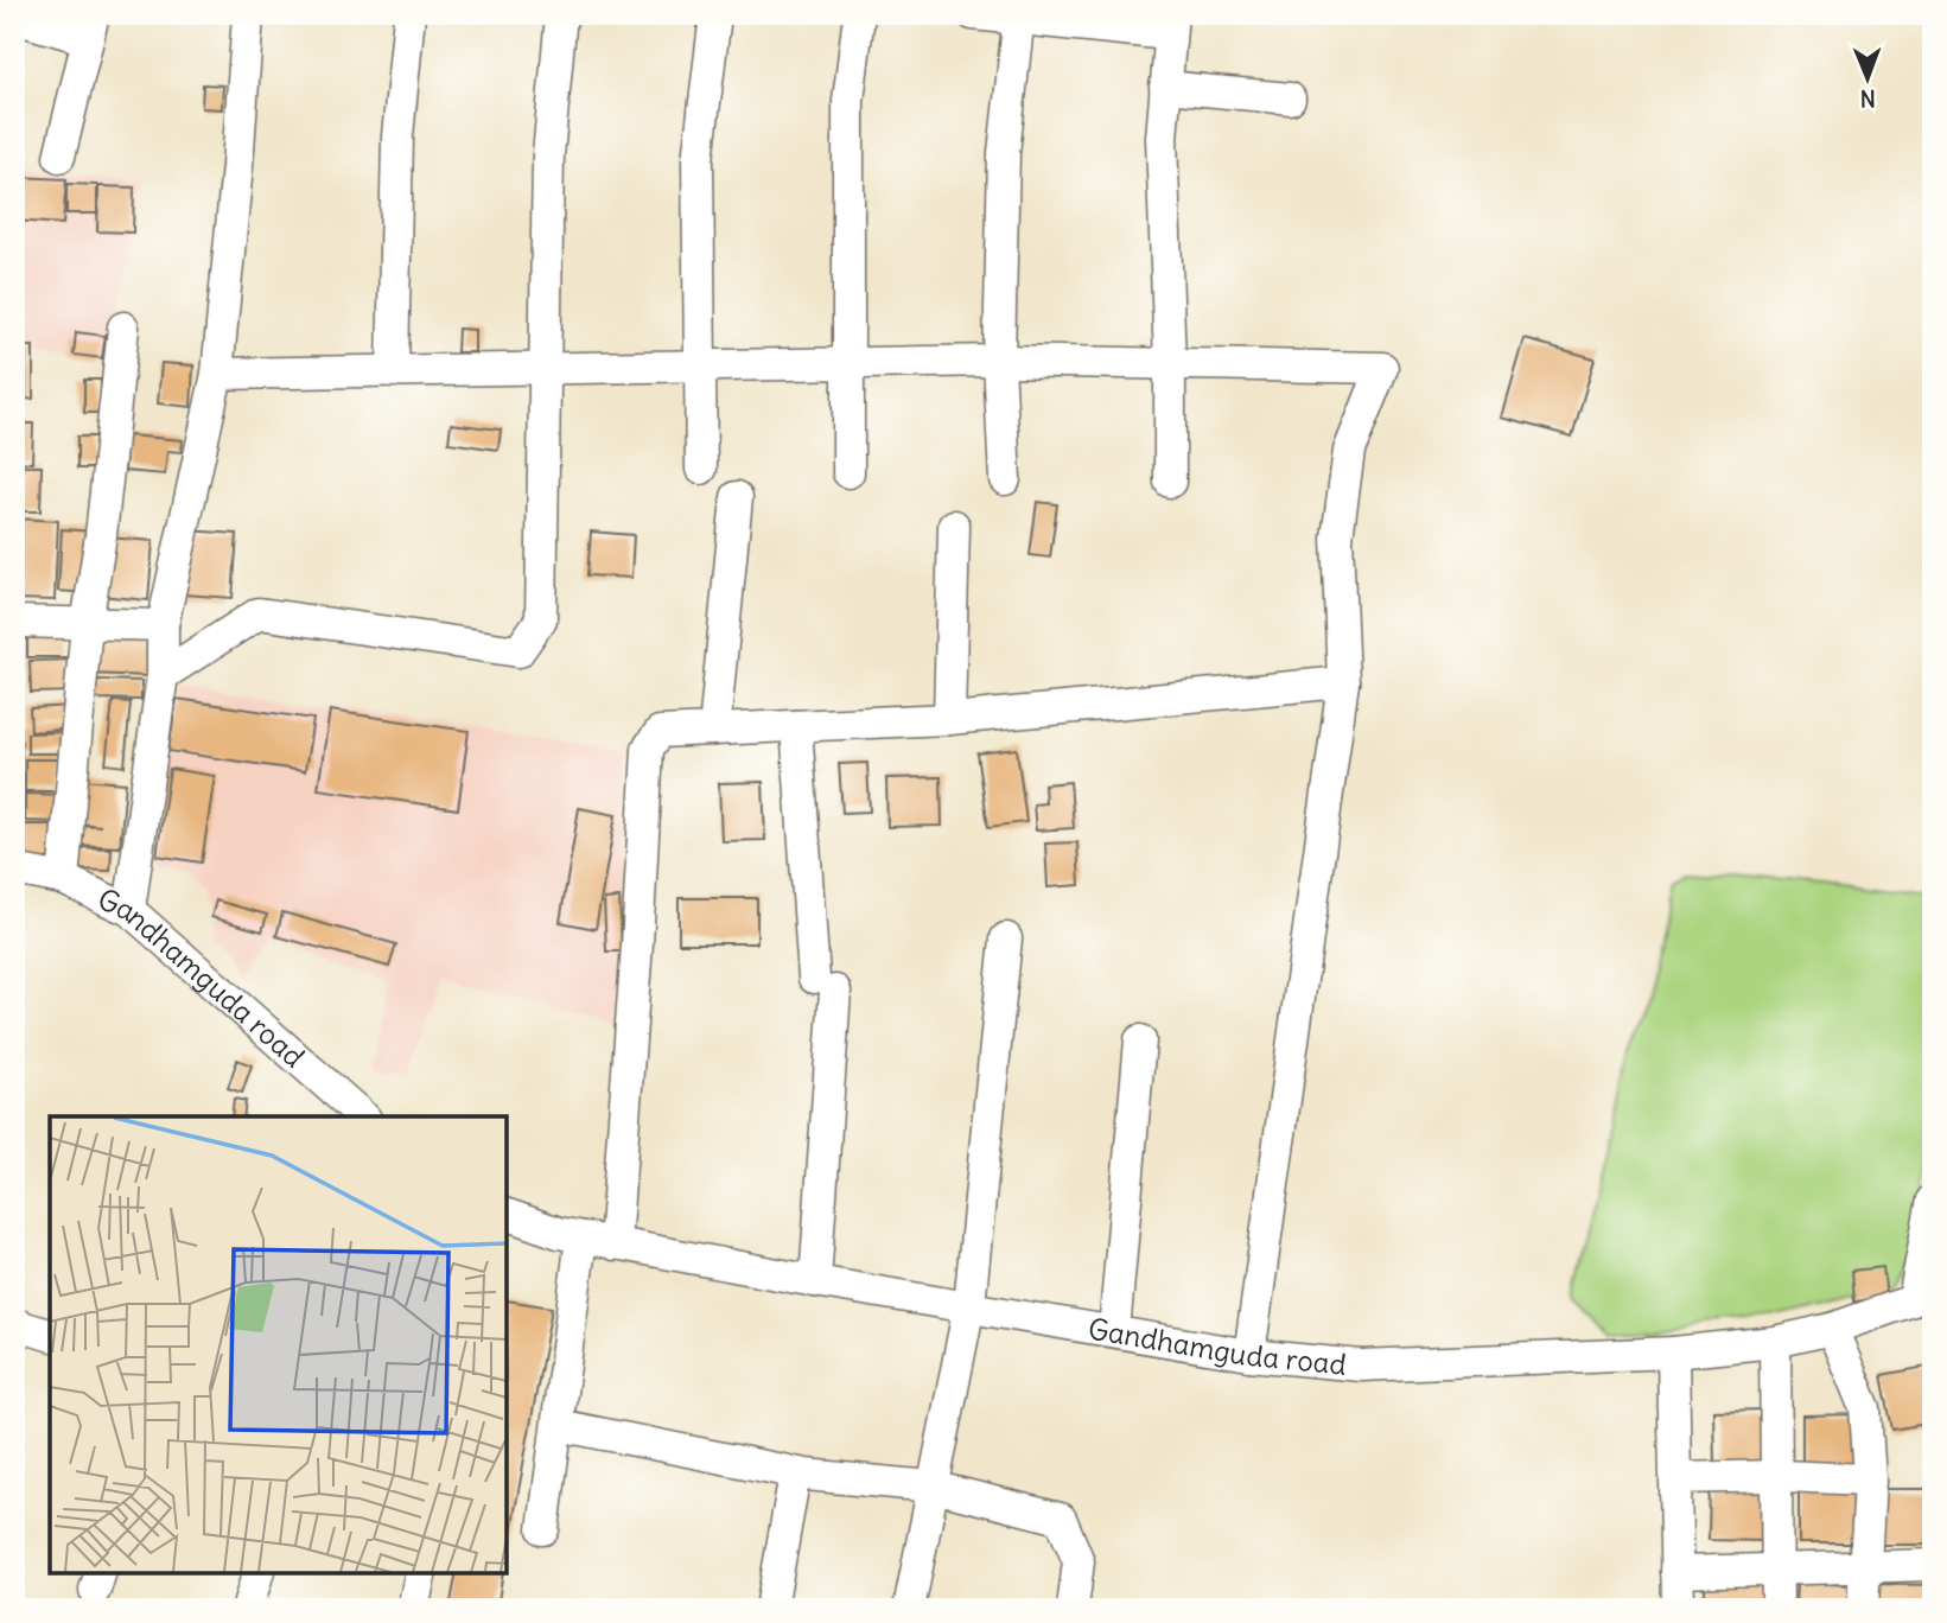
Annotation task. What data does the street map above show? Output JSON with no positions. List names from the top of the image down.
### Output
{
  "streets": {
    "street": ["Gandhamguda road"]
  },
  "north": "bottom"
}
